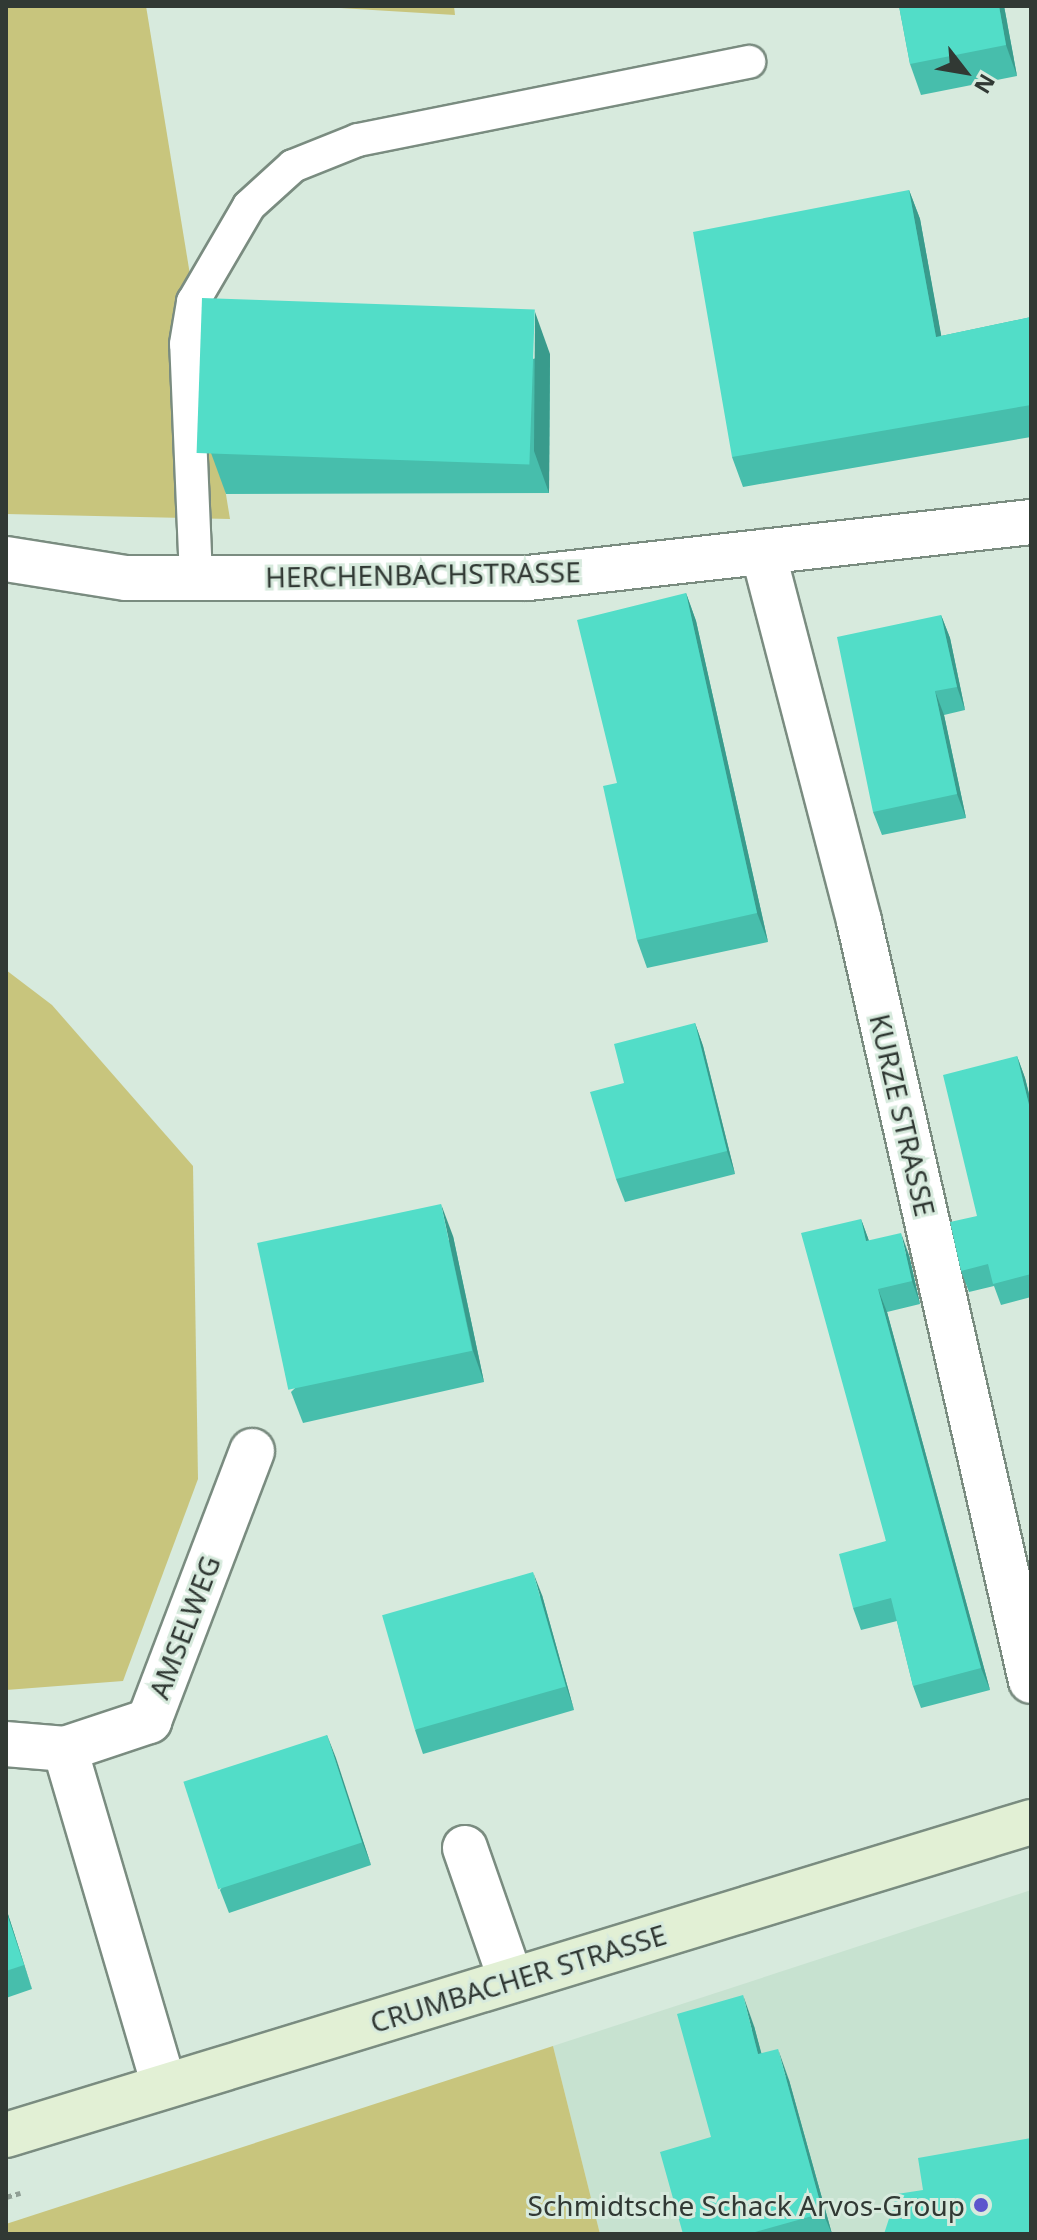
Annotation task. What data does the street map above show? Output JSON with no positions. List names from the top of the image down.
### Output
{
  "streets": {
    "main road": ["CRUMBACHER STRASSE"],
    "street": ["HERCHENBACHSTRASSE", "KURZE STRASSE", "AMSELWEG"]
  },
  "crossings": [
    ["HERCHENBACHSTRASSE", "KURZE STRASSE"]
  ],
  "places": ["Schmidtsche Schack Arvos-Group"],
  "north": "bottom right"
}
